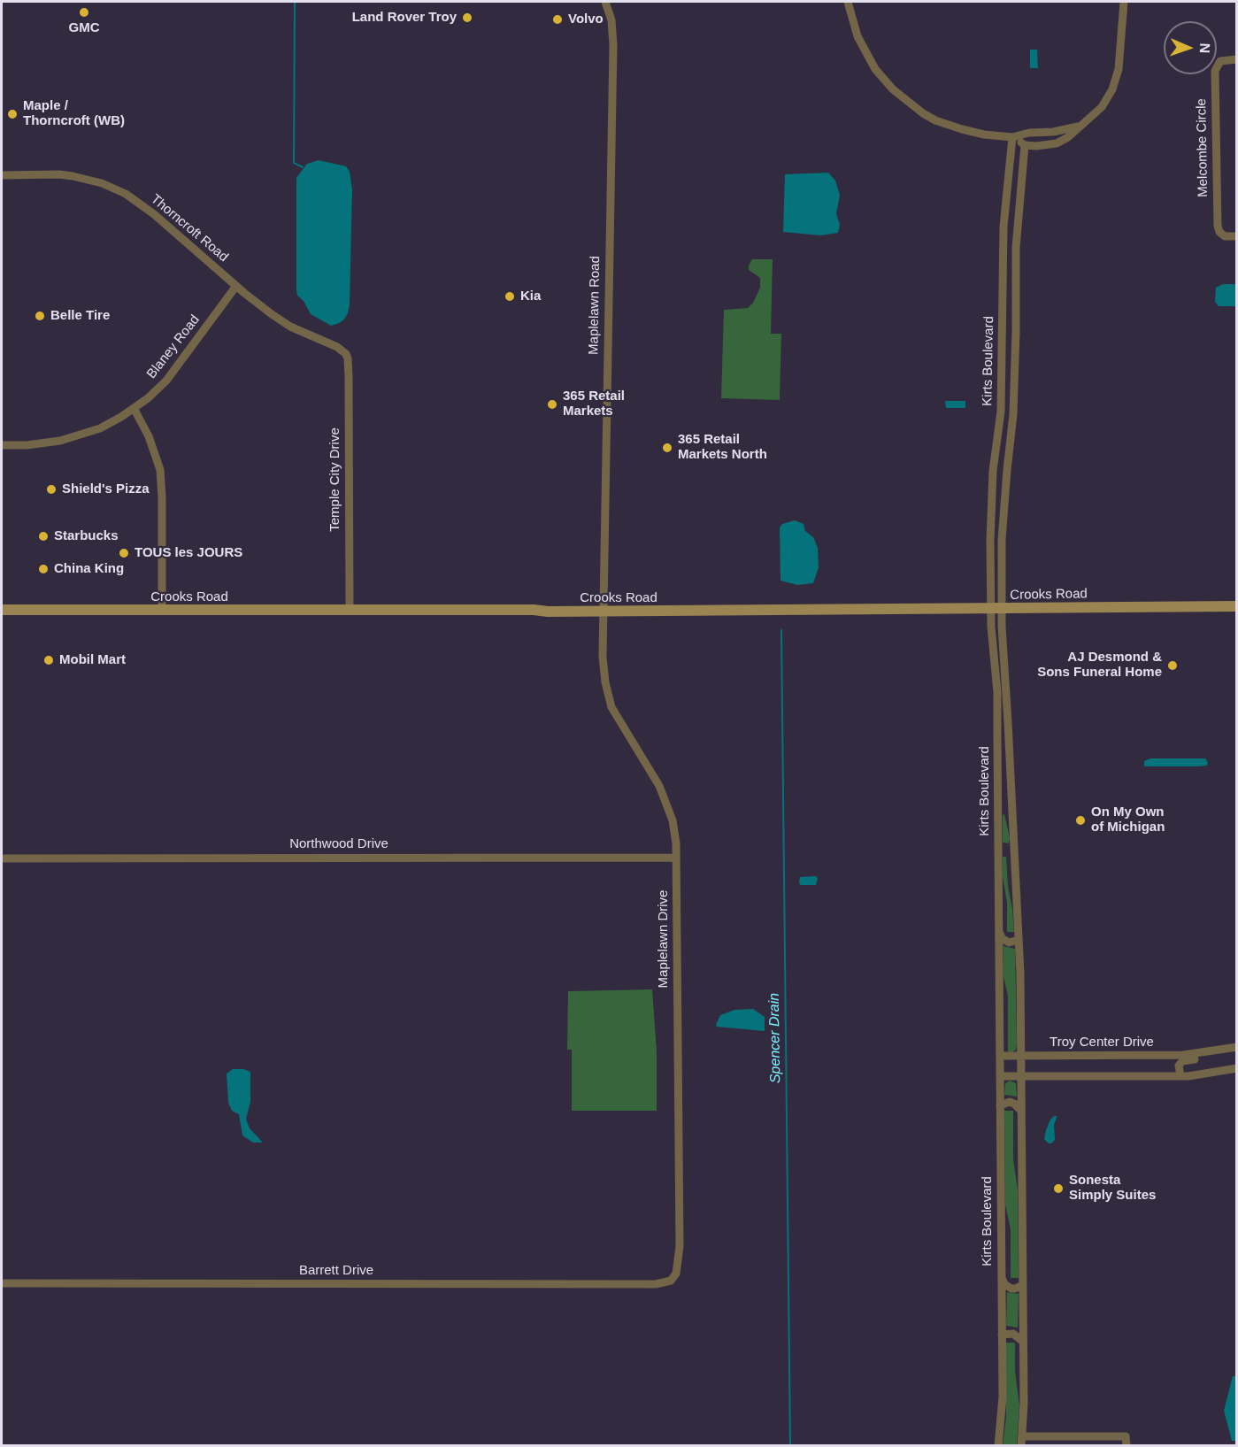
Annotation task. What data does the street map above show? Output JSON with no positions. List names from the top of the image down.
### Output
{
  "streets": {
    "main road": ["Crooks Road"],
    "street": [
      "Melcombe Circle",
      "Thorncroft Road",
      "Maplelawn Road",
      "Blaney Road",
      "Kirts Boulevard",
      "Temple City Drive",
      "Northwood Drive",
      "Maplelawn Drive",
      "Troy Center Drive",
      "Barrett Drive"
    ]
  },
  "crossings": [
    ["Thorncroft Road", "Blaney Road"],
    ["Thorncroft Road", "Temple City Drive"],
    ["Maplelawn Road", "Crooks Road"],
    ["Maplelawn Road", "Maplelawn Drive"],
    ["Kirts Boulevard", "Crooks Road"],
    ["Kirts Boulevard", "Troy Center Drive"],
    ["Temple City Drive", "Crooks Road"],
    ["Crooks Road", "Maplelawn Drive"],
    ["Northwood Drive", "Maplelawn Drive"],
    ["Maplelawn Drive", "Barrett Drive"]
  ],
  "water": ["Spencer Drain"],
  "places": [
    "GMC",
    "Land Rover Troy",
    "Volvo",
    "Maple / Thorncroft (WB)",
    "Kia",
    "Belle Tire",
    "365 Retail Markets",
    "365 Retail Markets North",
    "Shield's Pizza",
    "Starbucks",
    "TOUS les JOURS",
    "China King",
    "Mobil Mart",
    "AJ Desmond & Sons Funeral Home",
    "On My Own of Michigan",
    "Sonesta Simply Suites"
  ],
  "north": "right"
}
